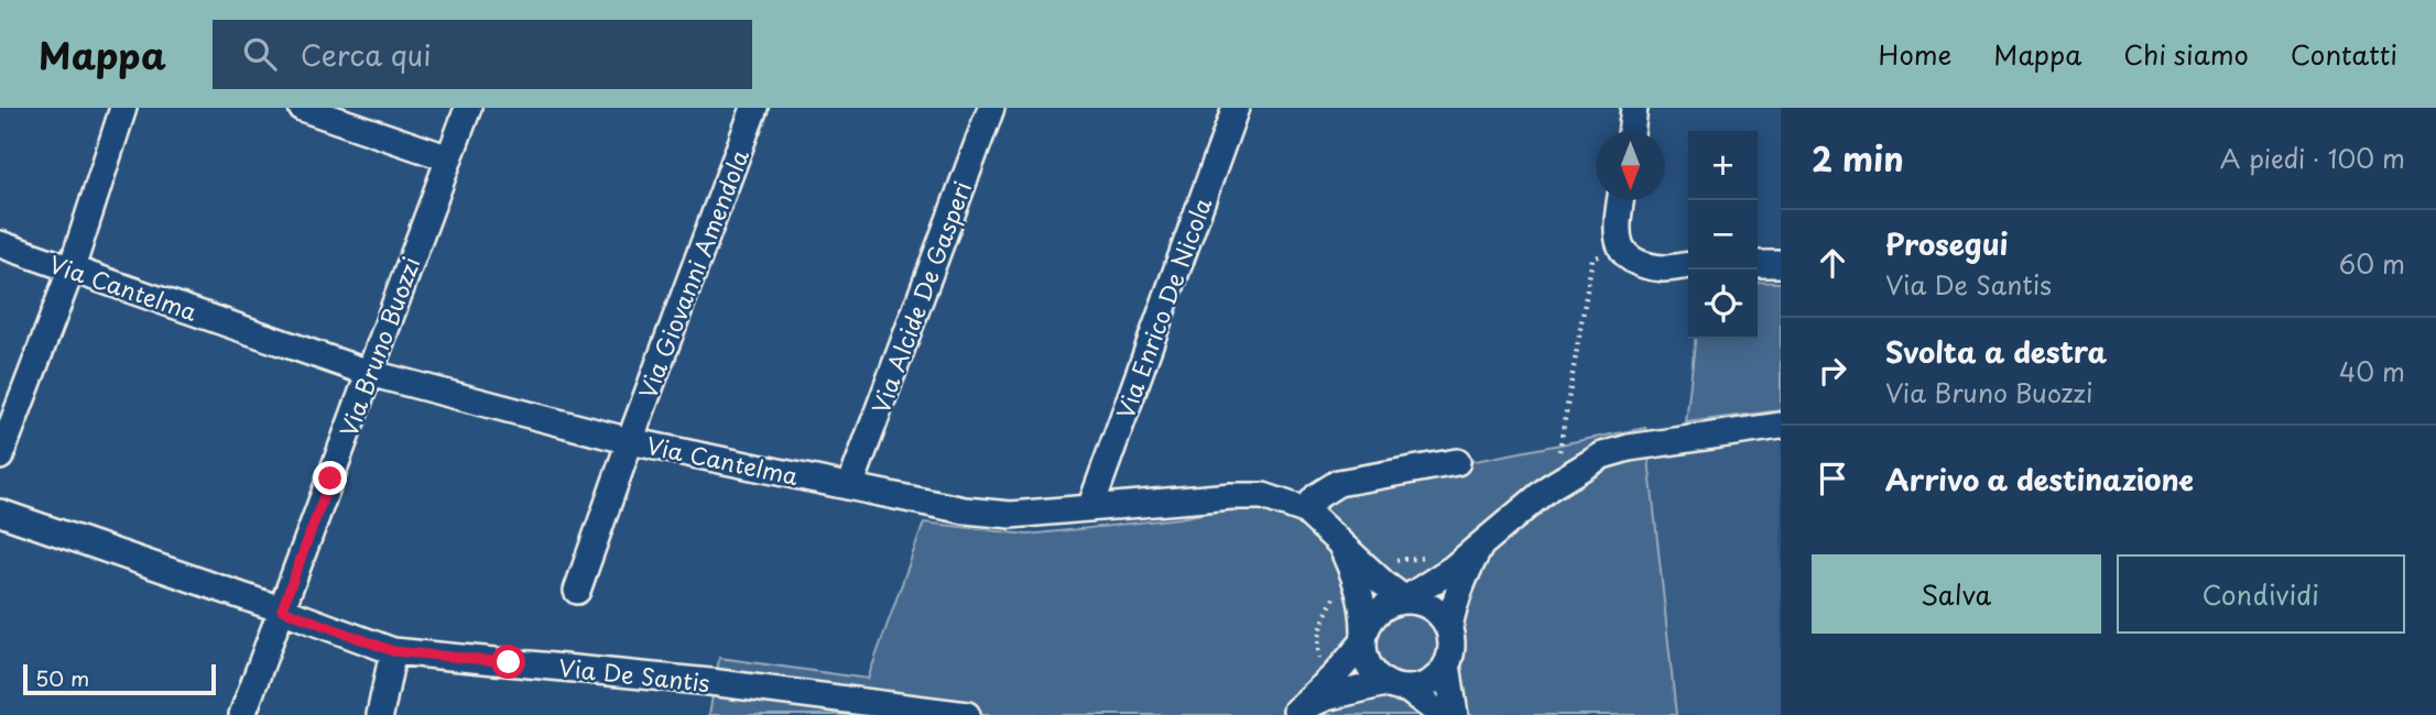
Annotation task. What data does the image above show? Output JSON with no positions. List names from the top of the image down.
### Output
{
  "streets": {
    "street": [
      "Via Giovanni Amendola",
      "Via Cantelma",
      "Via Alcide De Gasperi",
      "Via Enrico De Nicola",
      "Via Bruno Buozzi",
      "Via De Santis"
    ]
  },
  "crossings": [
    ["Via Giovanni Amendola", "Via Cantelma"],
    ["Via Cantelma", "Via Alcide De Gasperi"],
    ["Via Cantelma", "Via Enrico De Nicola"],
    ["Via Cantelma", "Via Bruno Buozzi"],
    ["Via Bruno Buozzi", "Via De Santis"]
  ],
  "scale_bar": "50 m",
  "north": "bottom",
  "page": {
    "header": "Mappa",
    "search": "Cerca qui",
    "nav": [
      "Home",
      "Mappa",
      "Chi siamo",
      "Contatti"
    ],
    "heading": ["2 min", "A piedi · 100 m"],
    "map_buttons": ["+", "−"],
    "list": [
      ["Prosegui", "Via De Santis", "60 m"],
      ["Svolta a destra", "Via Bruno Buozzi", "40 m"],
      "Arrivo a destinazione"
    ],
    "buttons": ["Salva", "Condividi"],
    "scale": "50 m"
  }
}
